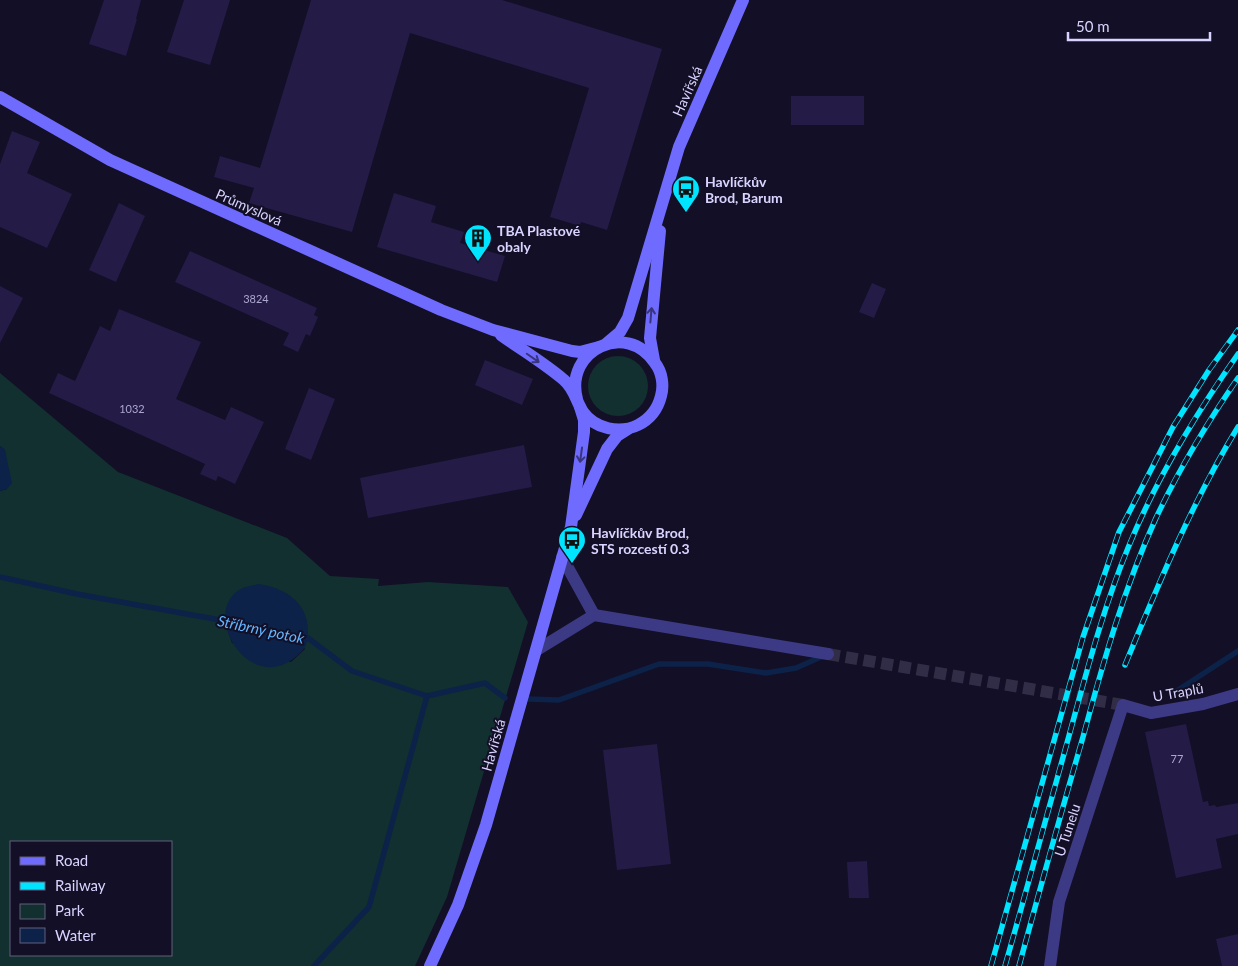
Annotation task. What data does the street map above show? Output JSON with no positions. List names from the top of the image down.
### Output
{
  "streets": {
    "street": [
      "Havířská",
      "Průmyslová",
      "U Traplů",
      "U Tunelu"
    ]
  },
  "crossings": [
    ["Havířská", "Průmyslová"],
    ["U Traplů", "U Tunelu"]
  ],
  "water": ["Stříbrný potok"],
  "places": {
    "bus stop": ["Havlíčkův Brod, Barum", "Havlíčkův Brod, STS rozcestí 0.3"],
    "building": ["TBA Plastové obaly"]
  },
  "house_numbers": ["3824", "1032", "77"],
  "legend": [
    "Road",
    "Railway",
    "Park",
    "Water"
  ],
  "scale_bar": "50 m"
}
